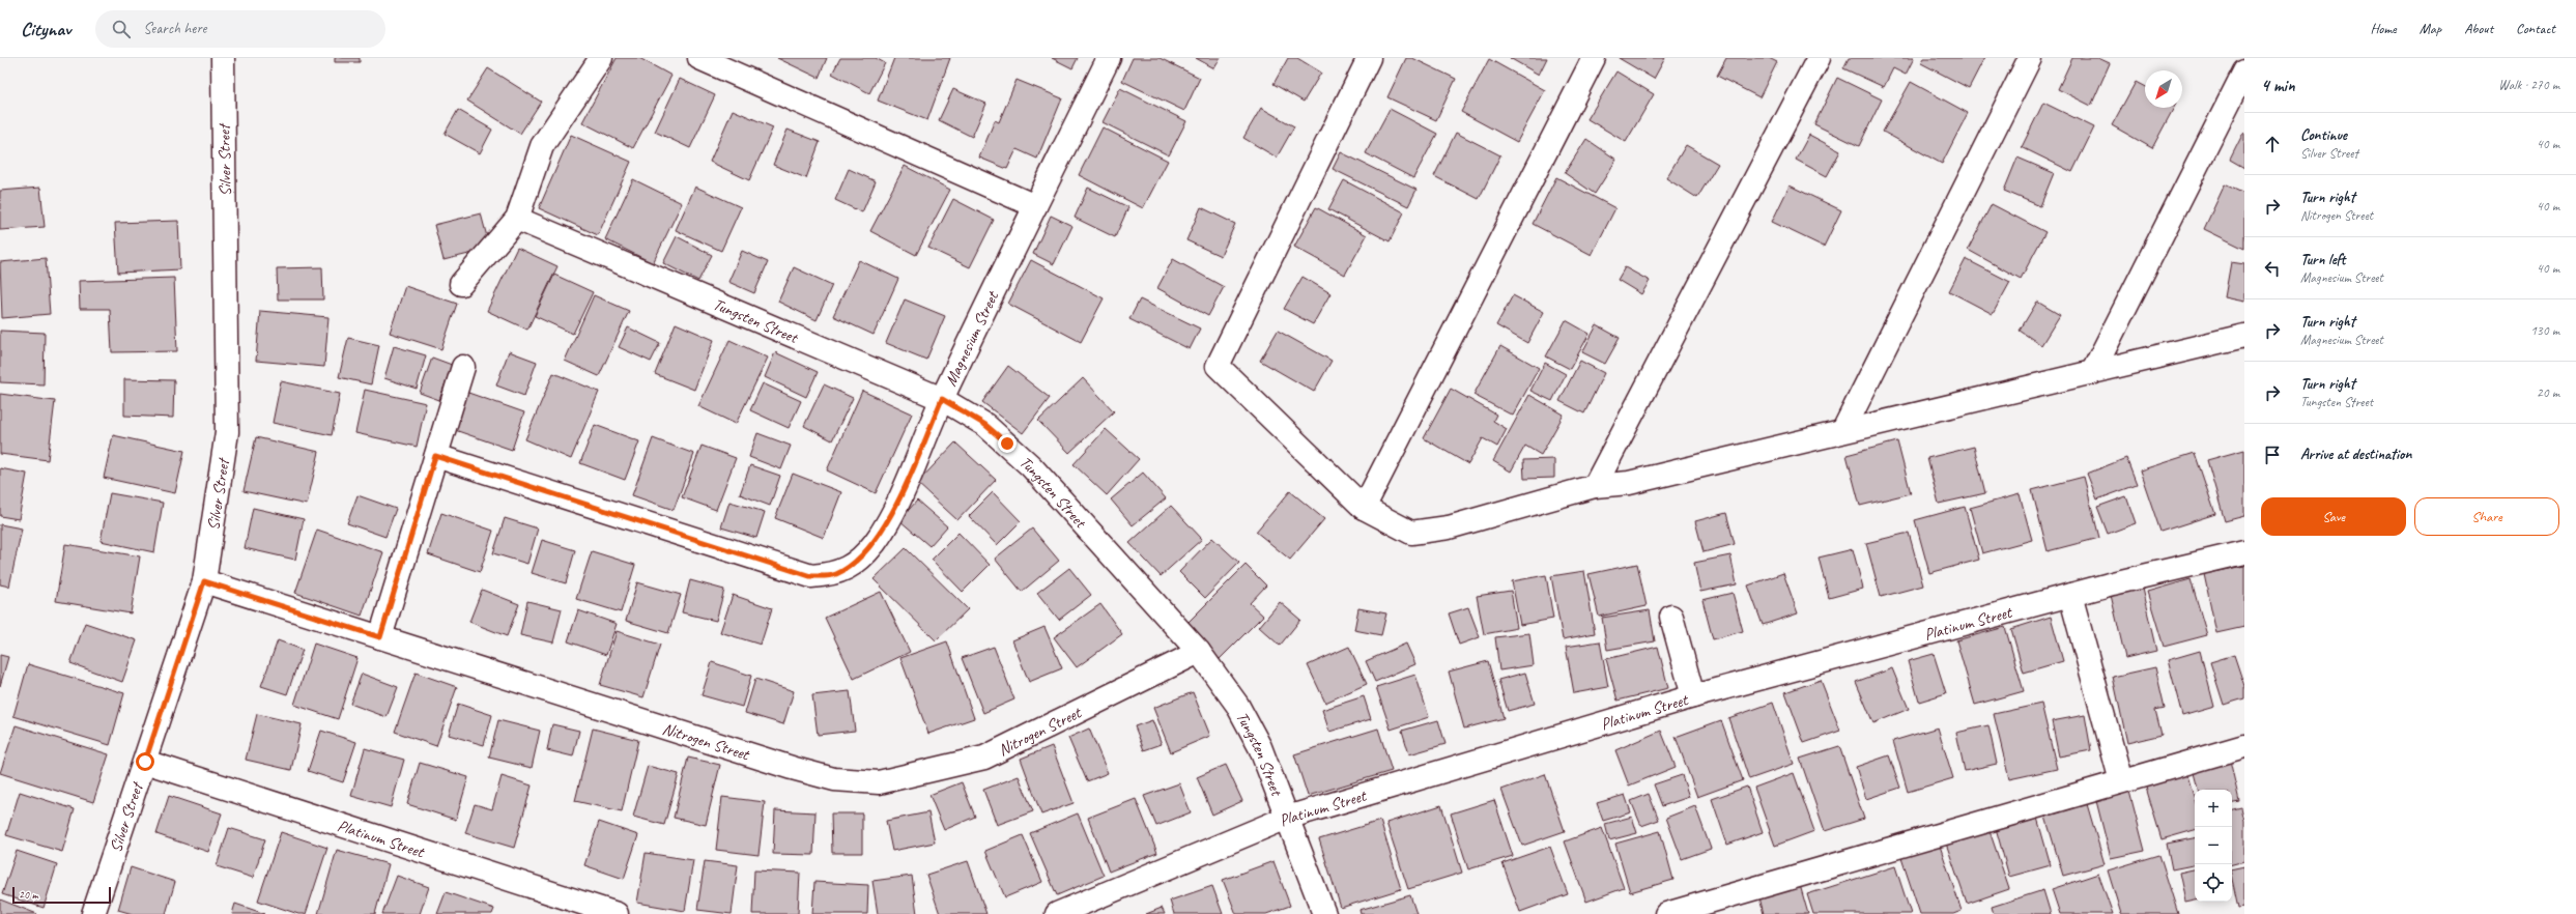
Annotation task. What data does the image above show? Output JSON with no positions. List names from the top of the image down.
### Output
{
  "streets": {
    "street": [
      "Silver Street",
      "Tungsten Street",
      "Magnesium Street",
      "Platinum Street",
      "Nitrogen Street"
    ]
  },
  "crossings": [
    ["Silver Street", "Platinum Street"],
    ["Silver Street", "Nitrogen Street"],
    ["Tungsten Street", "Magnesium Street"],
    ["Tungsten Street", "Platinum Street"],
    ["Tungsten Street", "Nitrogen Street"]
  ],
  "scale_bar": "20 m",
  "north": "bottom left",
  "page": {
    "header": "Citynav",
    "search": "Search here",
    "nav": [
      "Home",
      "Map",
      "About",
      "Contact"
    ],
    "heading": ["4 min", "Walk · 270 m"],
    "list": [
      ["Continue", "Silver Street", "40 m"],
      ["Turn right", "Nitrogen Street", "40 m"],
      ["Turn left", "Magnesium Street", "40 m"],
      ["Turn right", "Magnesium Street", "130 m"],
      ["Turn right", "Tungsten Street", "20 m"],
      "Arrive at destination"
    ],
    "buttons": ["Save", "Share"],
    "map_buttons": ["+", "−"],
    "scale": "20 m"
  }
}
